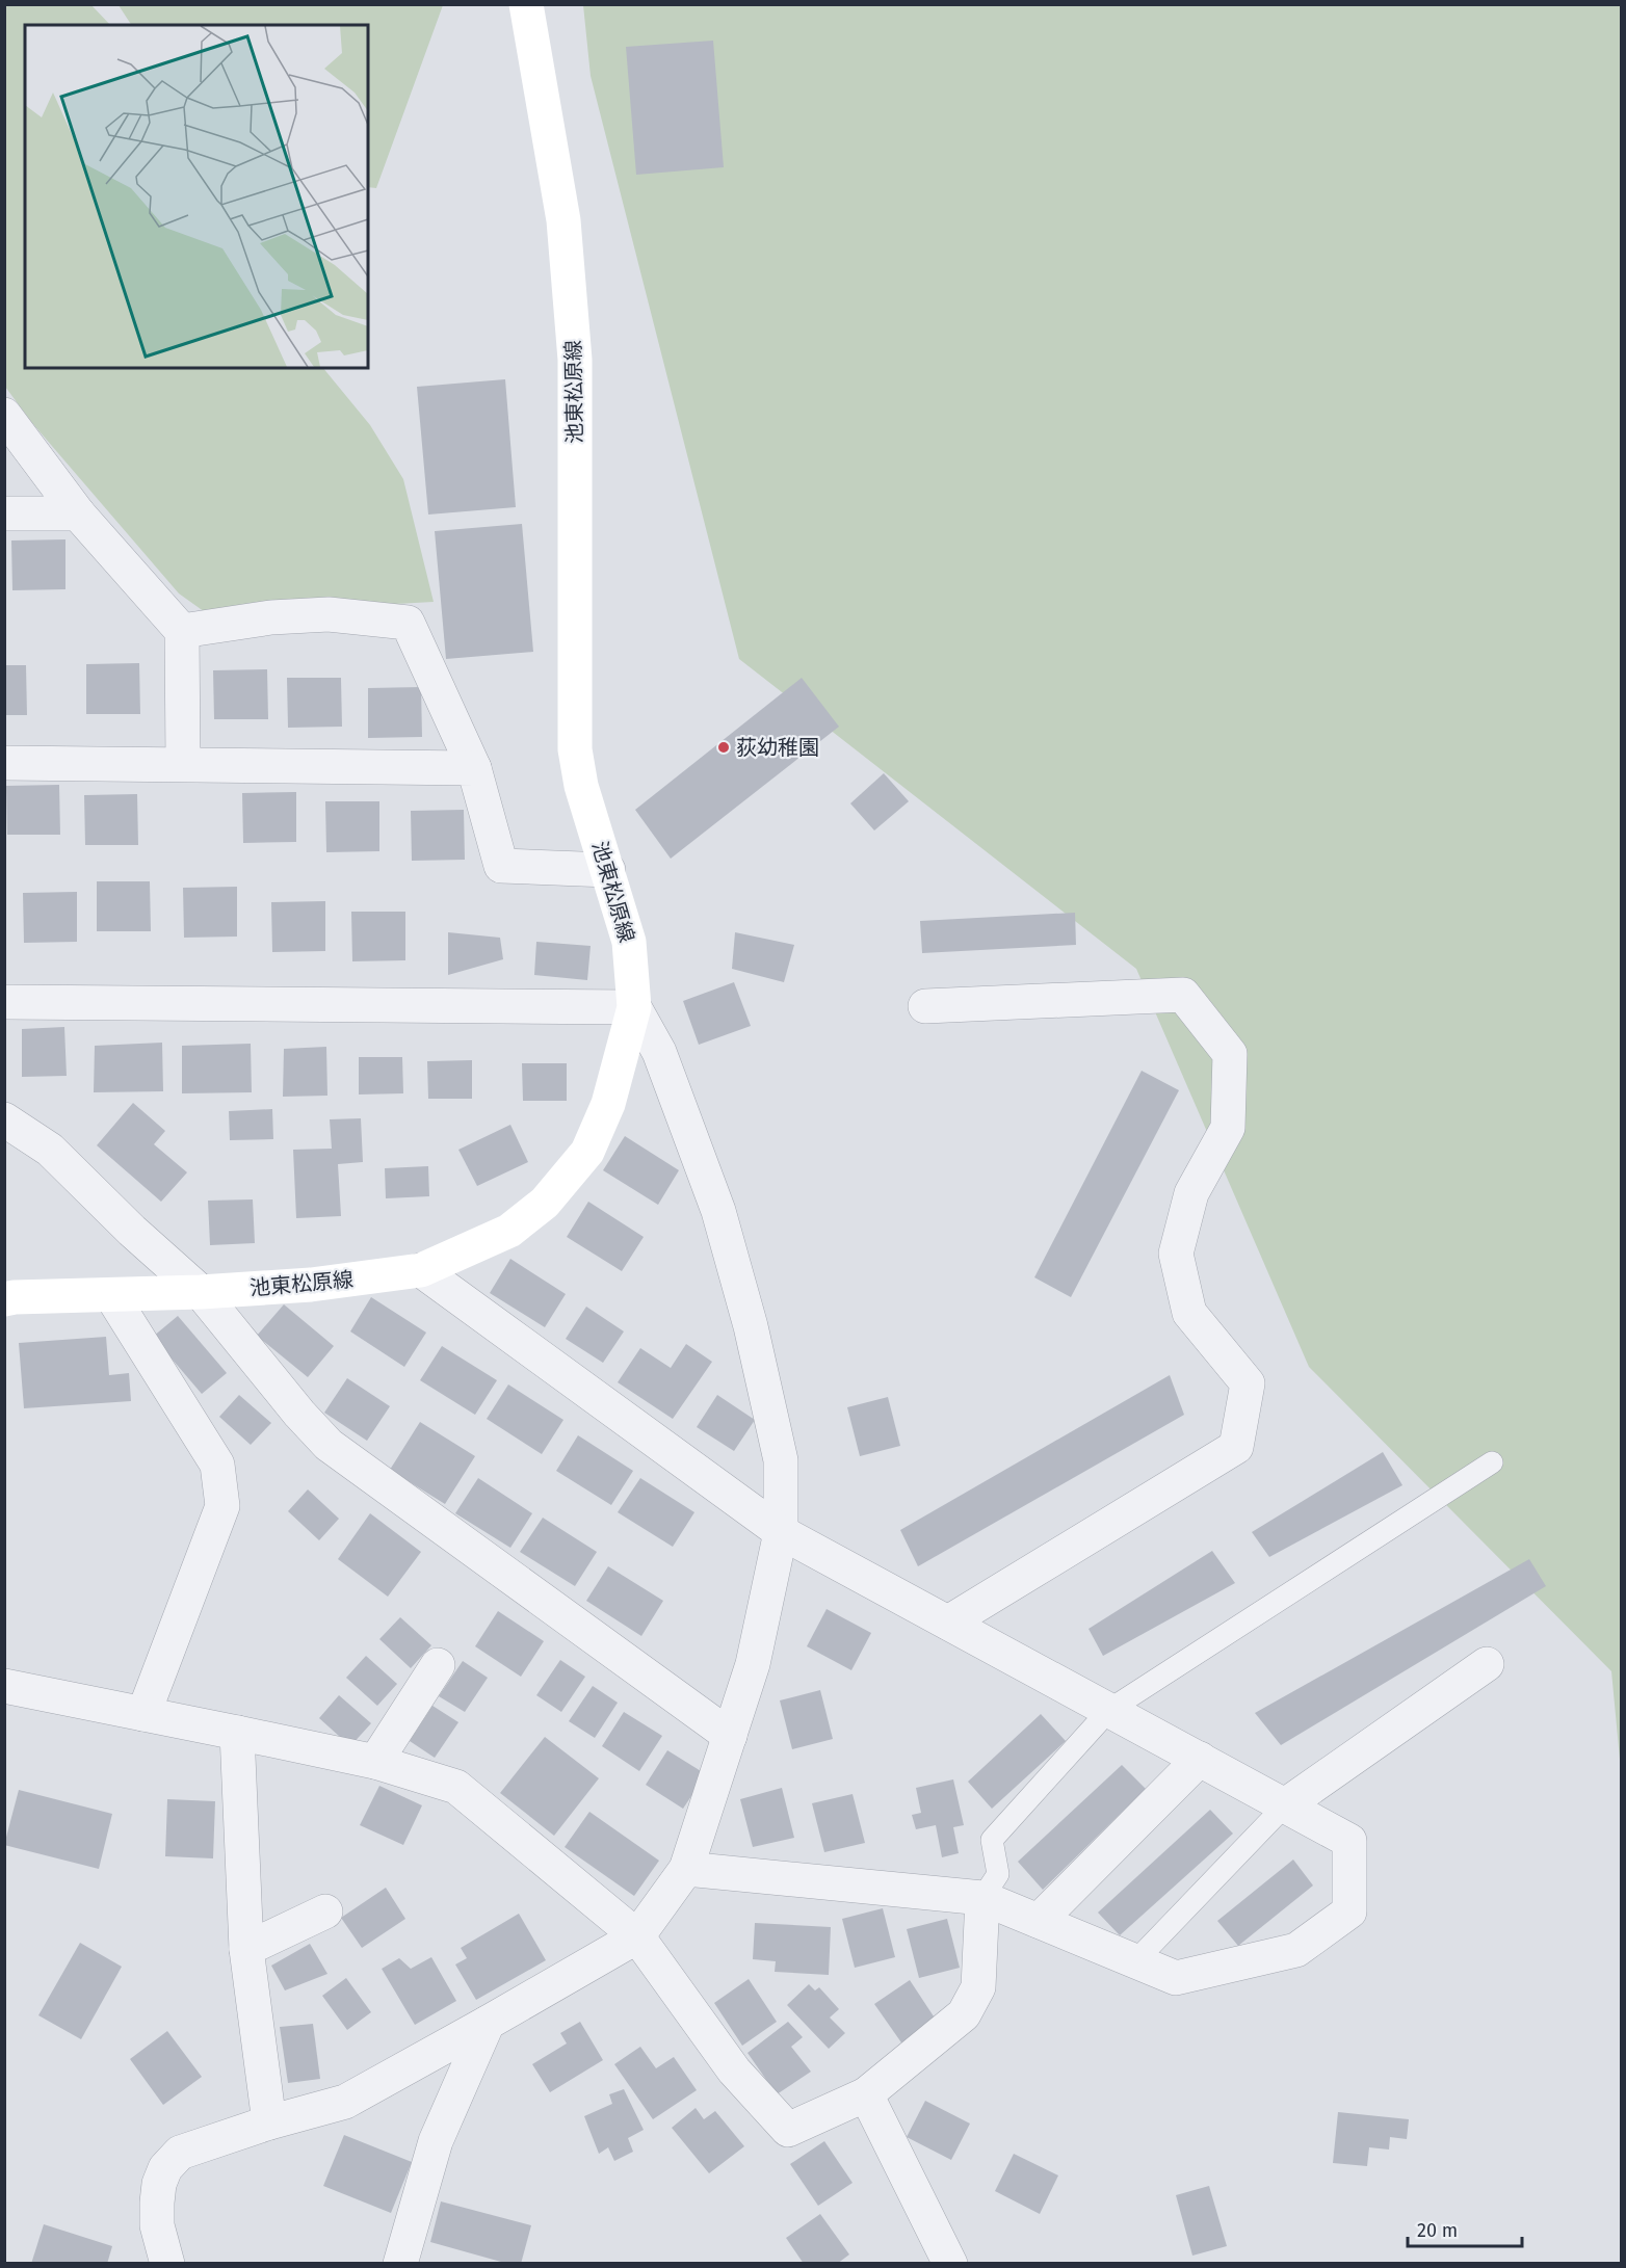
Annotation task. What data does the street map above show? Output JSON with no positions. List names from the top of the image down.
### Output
{
  "streets": {
    "main road": ["池東松原線"]
  },
  "places": ["荻幼稚園"],
  "scale_bar": "20 m"
}
